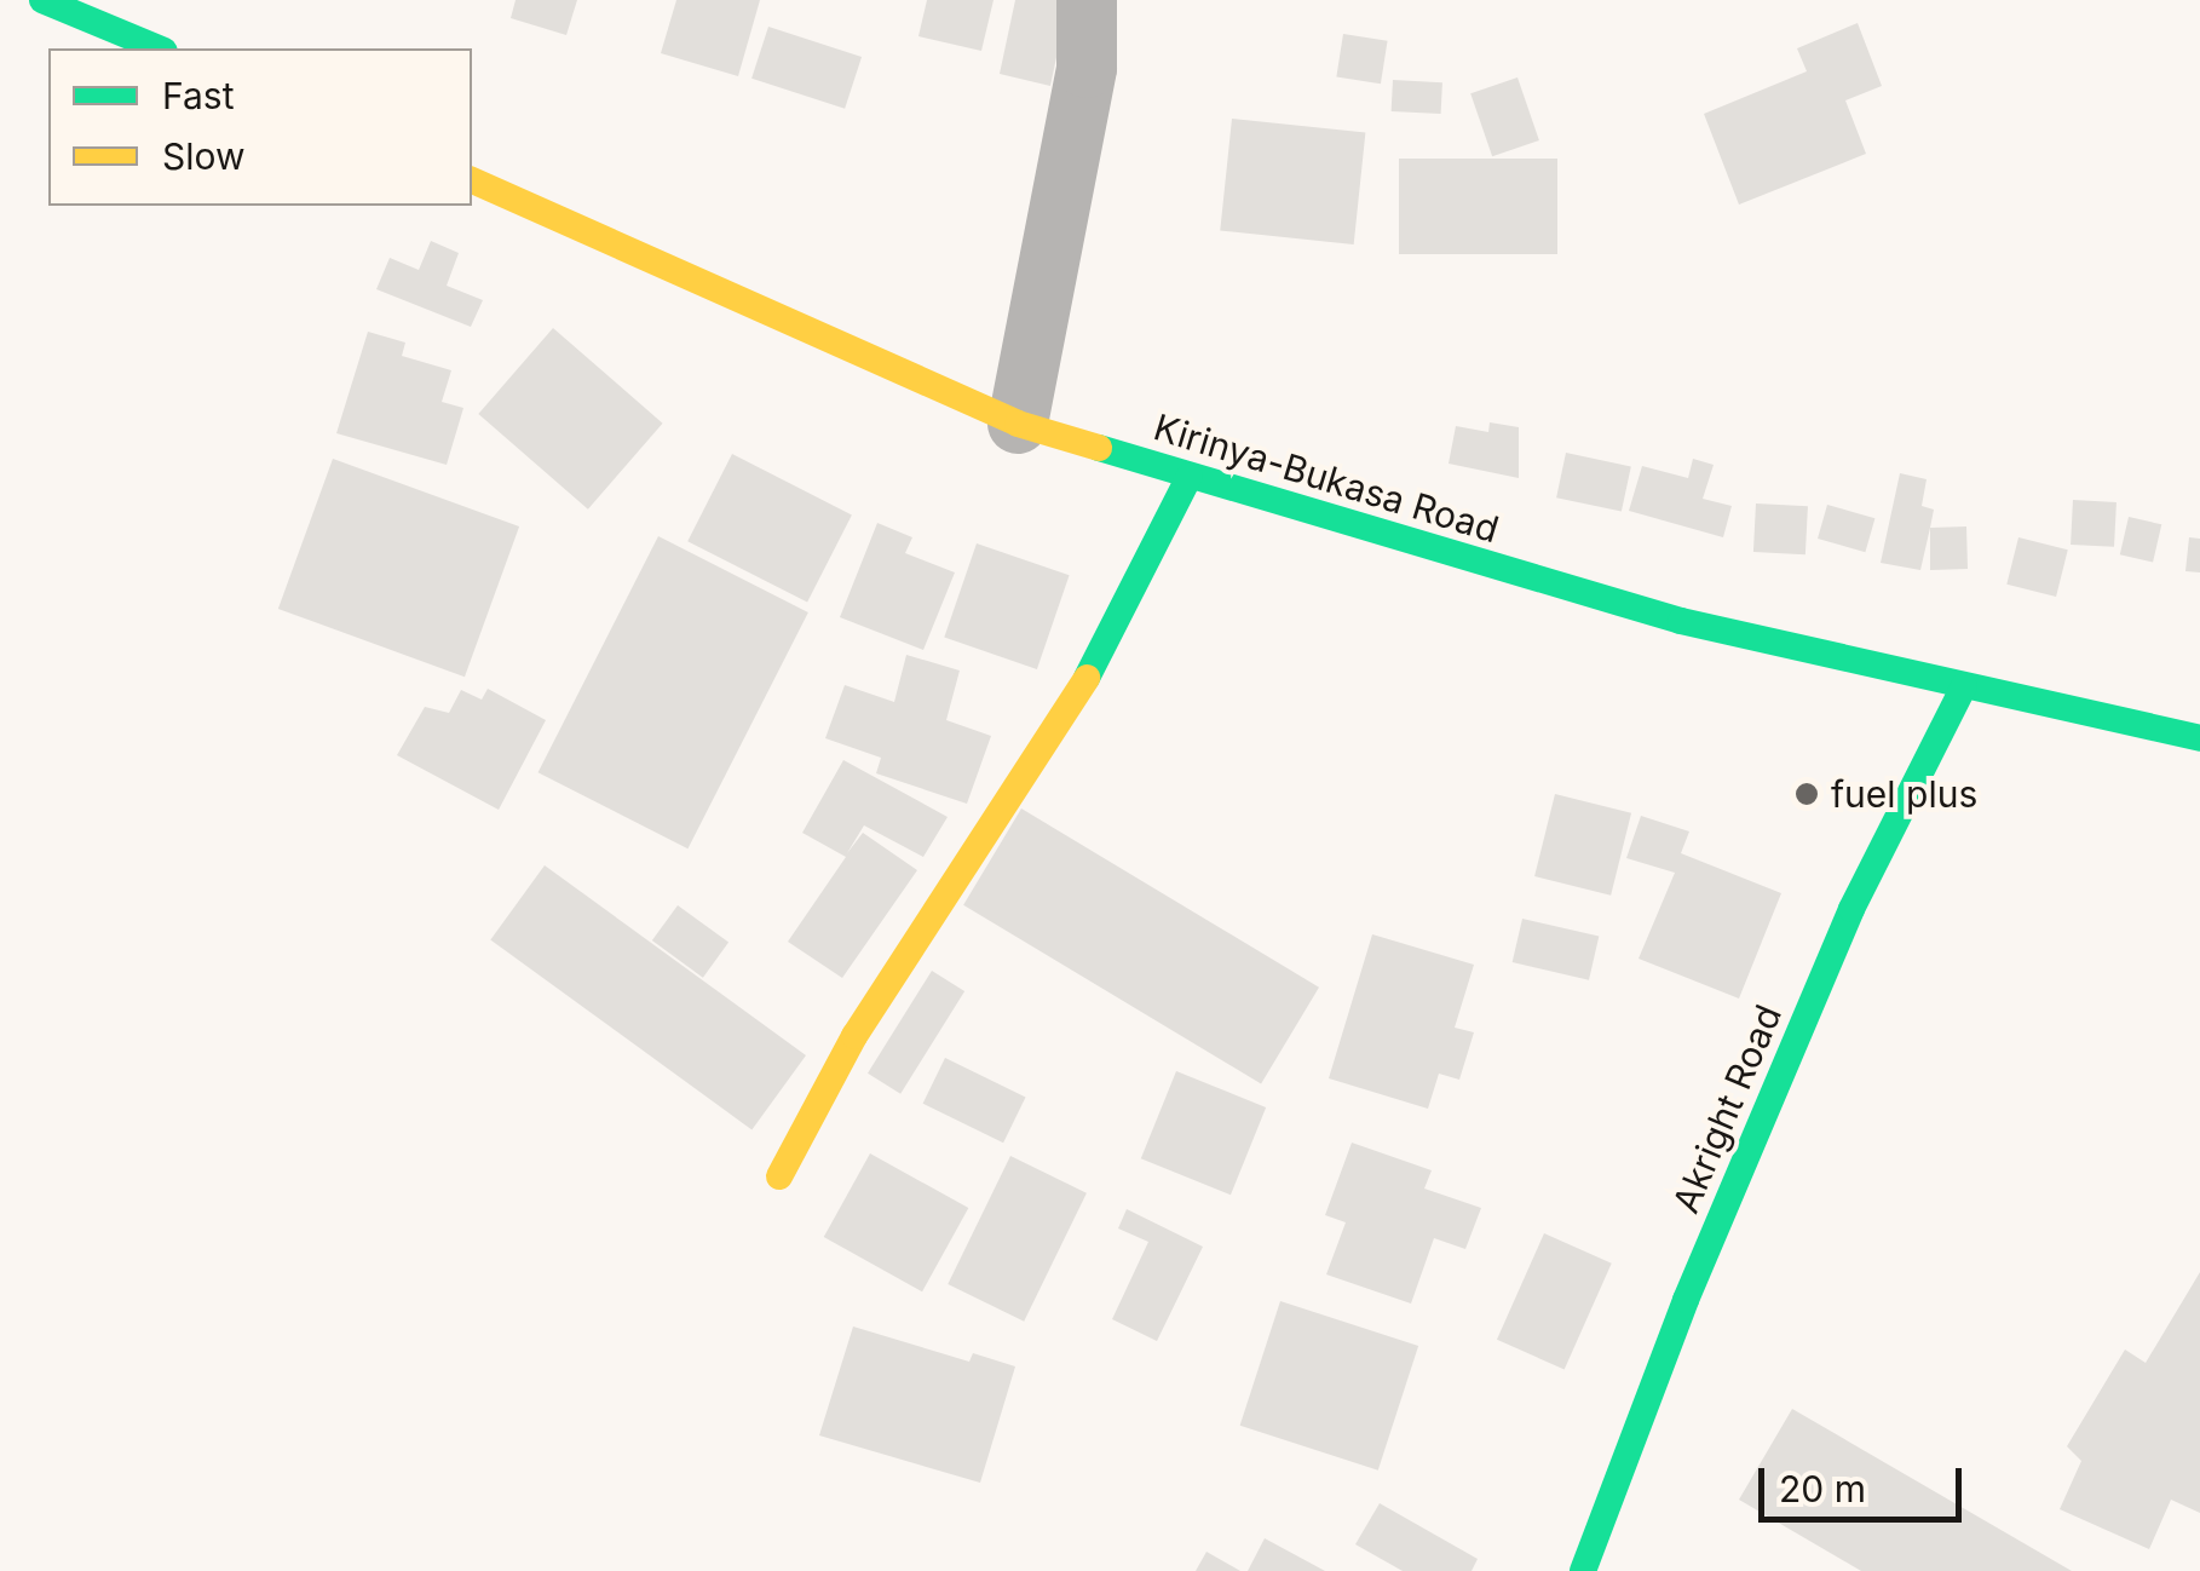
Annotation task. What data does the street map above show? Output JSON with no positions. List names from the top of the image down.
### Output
{
  "streets": {
    "street": ["Kirinya-Bukasa Road", "Akright Road"]
  },
  "crossings": [
    ["Kirinya-Bukasa Road", "Akright Road"]
  ],
  "places": ["fuel plus"],
  "legend": ["Fast", "Slow"],
  "scale_bar": "20 m"
}
